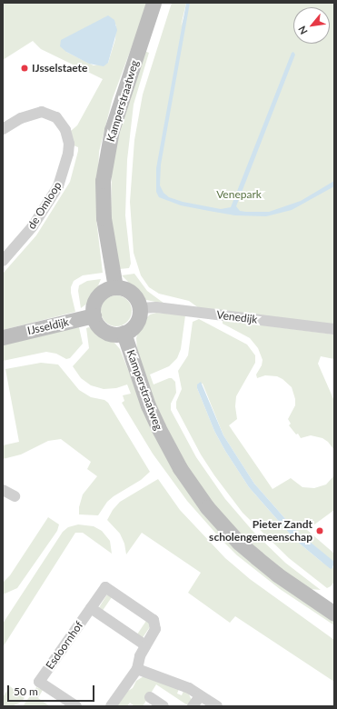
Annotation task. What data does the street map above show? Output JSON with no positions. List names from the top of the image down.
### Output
{
  "streets": {
    "main road": ["Kamperstraatweg", "IJsseldijk"],
    "street": ["de Omloop", "Venedijk", "Esdoornhof"]
  },
  "crossings": [
    ["Kamperstraatweg", "Venedijk"],
    ["Kamperstraatweg", "IJsseldijk"],
    ["Venedijk", "IJsseldijk"]
  ],
  "parks": ["Venepark"],
  "places": ["IJsselstaete", "Pieter Zandt scholengemeenschap"],
  "scale_bar": "50 m",
  "north": "bottom left"
}
